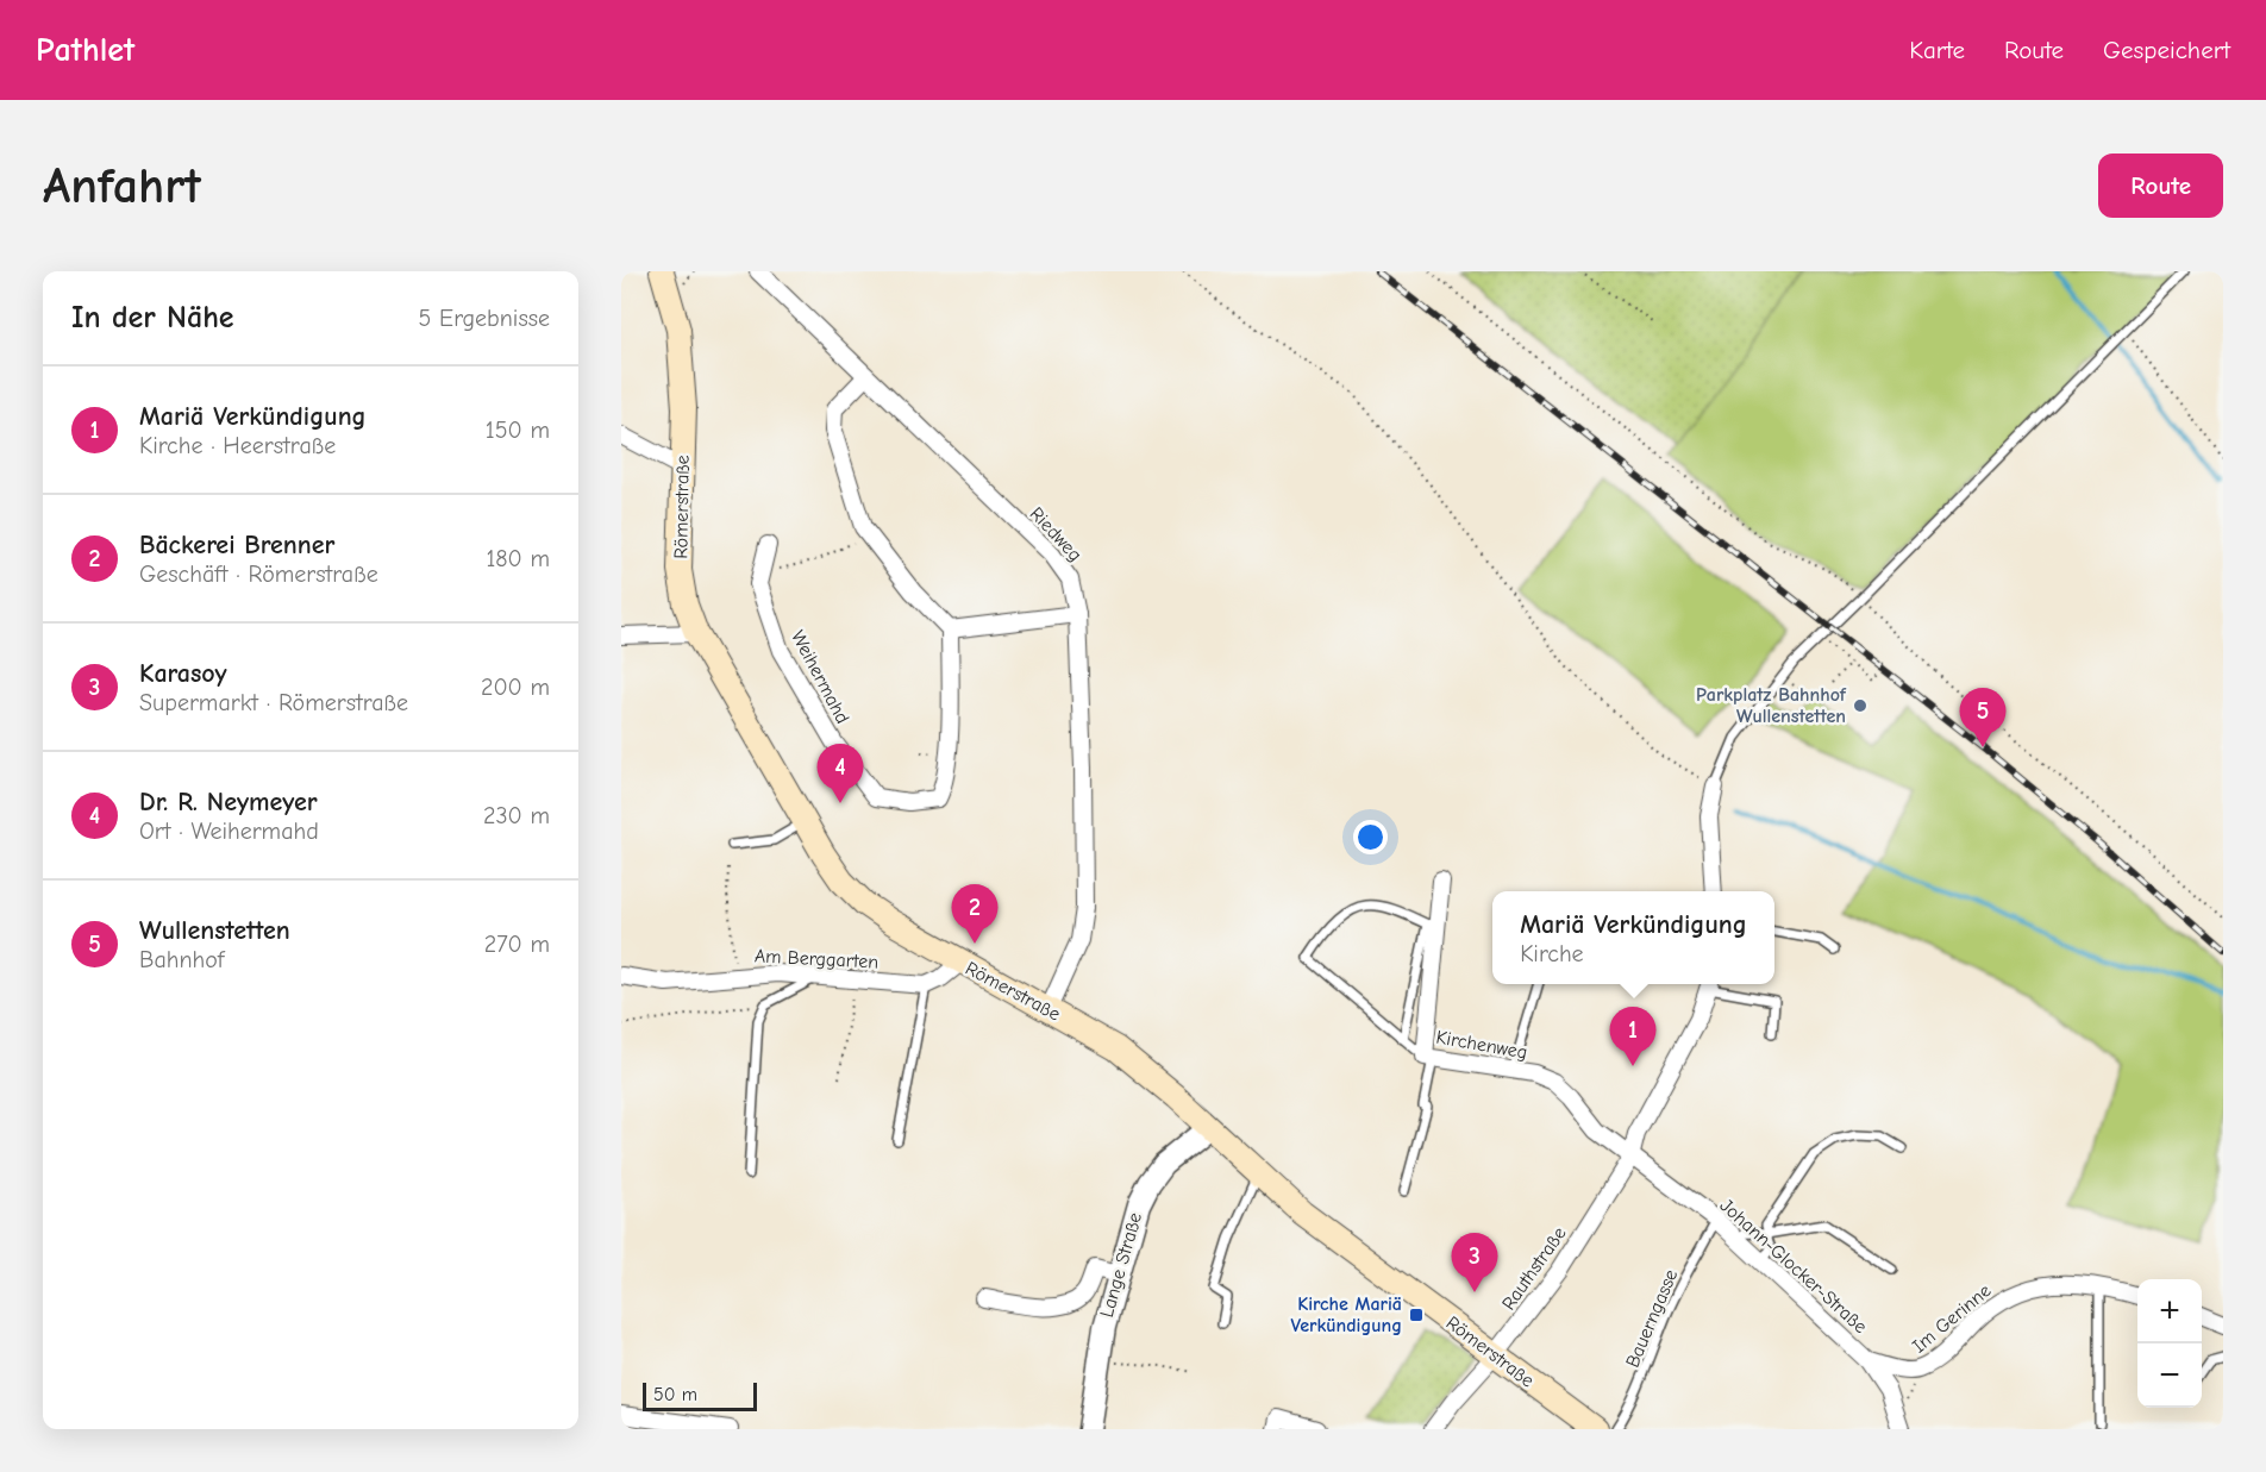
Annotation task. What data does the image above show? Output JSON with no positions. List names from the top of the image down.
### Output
{
  "streets": {
    "main road": ["Römerstraße"],
    "street": [
      "Riedweg",
      "Weihermahd",
      "Am Berggarten",
      "Kirchenweg",
      "Lange Straße",
      "Johann-Glocker-Straße",
      "Rauthstraße",
      "Im Gerinne"
    ],
    "lane": ["Bauerngasse"]
  },
  "crossings": [
    ["Römerstraße", "Riedweg"],
    ["Römerstraße", "Lange Straße"],
    ["Römerstraße", "Rauthstraße"],
    ["Kirchenweg", "Johann-Glocker-Straße"],
    ["Kirchenweg", "Rauthstraße"],
    ["Johann-Glocker-Straße", "Rauthstraße"],
    ["Johann-Glocker-Straße", "Bauerngasse"],
    ["Johann-Glocker-Straße", "Im Gerinne"]
  ],
  "places": {
    "other": ["Parkplatz Bahnhof Wullenstetten"],
    "transit": ["Kirche Mariä Verkündigung"]
  },
  "scale_bar": "50 m",
  "page": {
    "header": "Pathlet",
    "nav": ["Karte", "Route", "Gespeichert"],
    "buttons": "Route",
    "title": "Anfahrt",
    "heading": ["In der Nähe", "5 Ergebnisse"],
    "list": [
      {
        "mark": "1",
        "name": "Mariä Verkündigung",
        "note": "Kirche · Heerstraße",
        "value": "150 m"
      },
      {
        "mark": "2",
        "name": "Bäckerei Brenner",
        "note": "Geschäft · Römerstraße",
        "value": "180 m"
      },
      {
        "mark": "3",
        "name": "Karasoy",
        "note": "Supermarkt · Römerstraße",
        "value": "200 m"
      },
      {
        "mark": "4",
        "name": "Dr. R. Neymeyer",
        "note": "Ort · Weihermahd",
        "value": "230 m"
      },
      {
        "mark": "5",
        "name": "Wullenstetten",
        "note": "Bahnhof",
        "value": "270 m"
      }
    ],
    "pins": [
      "5",
      "4",
      "2",
      "1",
      "3"
    ],
    "popup": ["Mariä Verkündigung", "Kirche"],
    "map_buttons": ["+", "−"],
    "scale": "50 m"
  }
}
